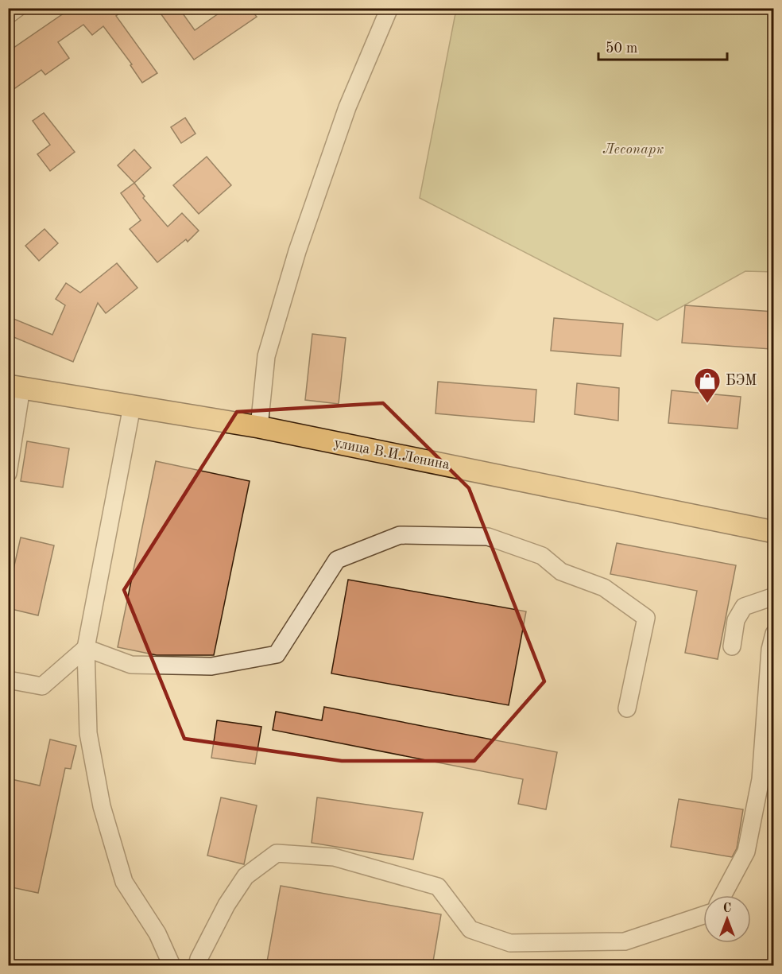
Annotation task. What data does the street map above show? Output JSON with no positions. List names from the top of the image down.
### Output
{
  "streets": {
    "main road": ["улица В.И.Ленина"]
  },
  "parks": ["Лесопарк"],
  "places": {
    "shop": ["БЭМ"]
  },
  "scale_bar": "50 m",
  "north": "top"
}
